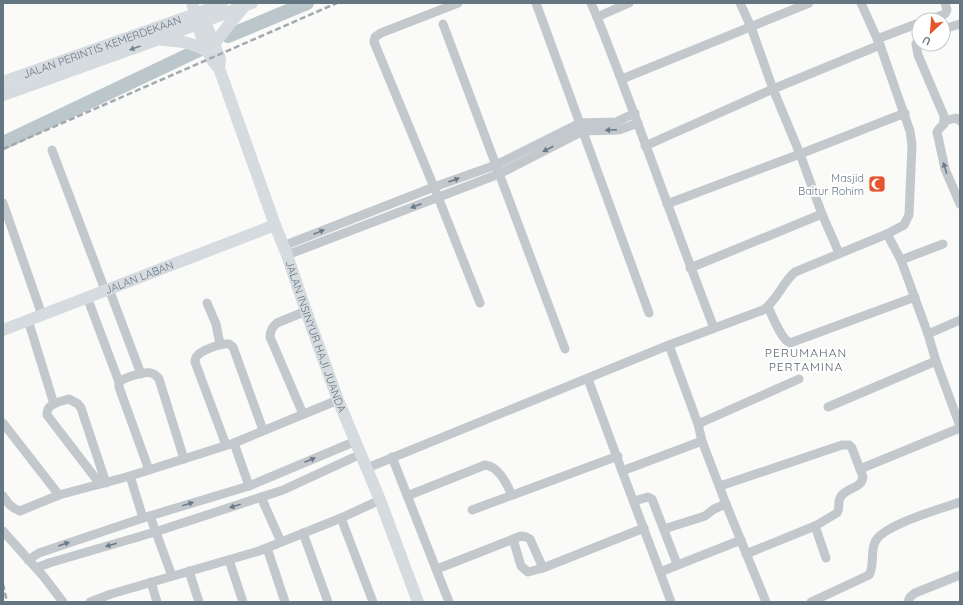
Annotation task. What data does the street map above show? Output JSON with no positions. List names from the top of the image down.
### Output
{
  "streets": {
    "street": ["JALAN PERINTIS KEMERDEKAAN", "JALAN LABAN", "JALAN INSINYUR HAJI JUANDA"]
  },
  "crossings": [
    ["JALAN PERINTIS KEMERDEKAAN", "JALAN INSINYUR HAJI JUANDA"],
    ["JALAN LABAN", "JALAN INSINYUR HAJI JUANDA"]
  ],
  "districts": ["PERUMAHAN PERTAMINA"],
  "places": {
    "mosque": ["Masjid Baitur Rohim"]
  },
  "north": "bottom left"
}
